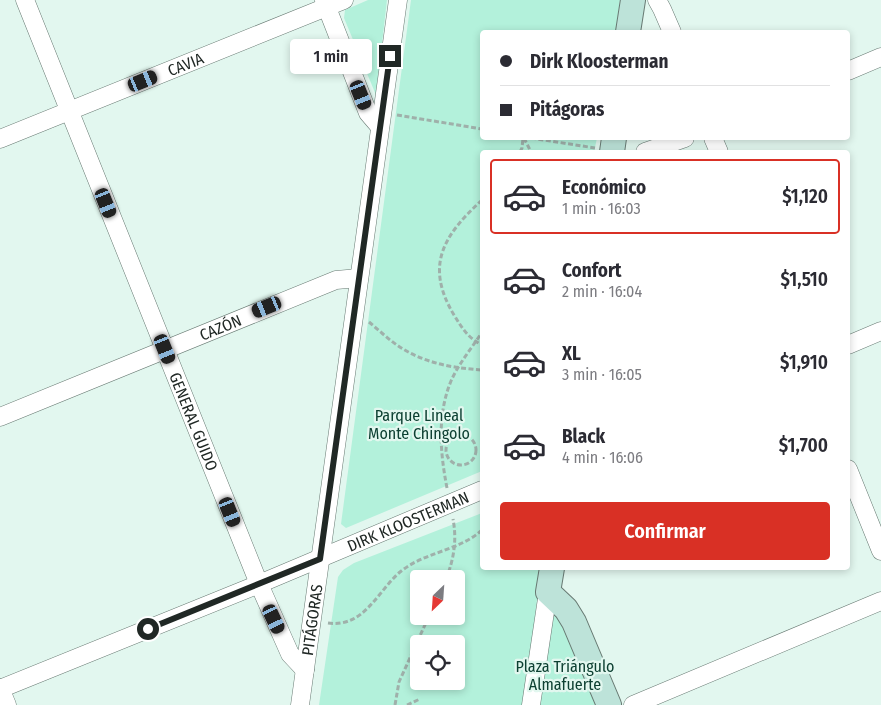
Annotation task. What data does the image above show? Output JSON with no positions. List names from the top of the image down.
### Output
{
  "streets": {
    "street": [
      "CAVIA",
      "CAZÓN",
      "GENERAL GUIDO",
      "DIRK KLOOSTERMAN",
      "PITÁGORAS"
    ]
  },
  "crossings": [
    ["CAVIA", "GENERAL GUIDO"],
    ["CAZÓN", "GENERAL GUIDO"],
    ["CAZÓN", "PITÁGORAS"],
    ["GENERAL GUIDO", "DIRK KLOOSTERMAN"],
    ["GENERAL GUIDO", "PITÁGORAS"],
    ["DIRK KLOOSTERMAN", "PITÁGORAS"]
  ],
  "parks": ["Parque Lineal Monte Chingolo", "Plaza Triángulo Almafuerte"],
  "north": "bottom left",
  "page": {
    "banner": ["Dirk Kloosterman", "Pitágoras"],
    "bubble": "1 min",
    "list": [
      {
        "name": "Económico",
        "note": "1 min · 16:03",
        "value": "$1,120"
      },
      {
        "name": "Confort",
        "note": "2 min · 16:04",
        "value": "$1,510"
      },
      {
        "name": "XL",
        "note": "3 min · 16:05",
        "value": "$1,910"
      },
      {
        "name": "Black",
        "note": "4 min · 16:06",
        "value": "$1,700"
      }
    ],
    "buttons": "Confirmar"
  }
}
